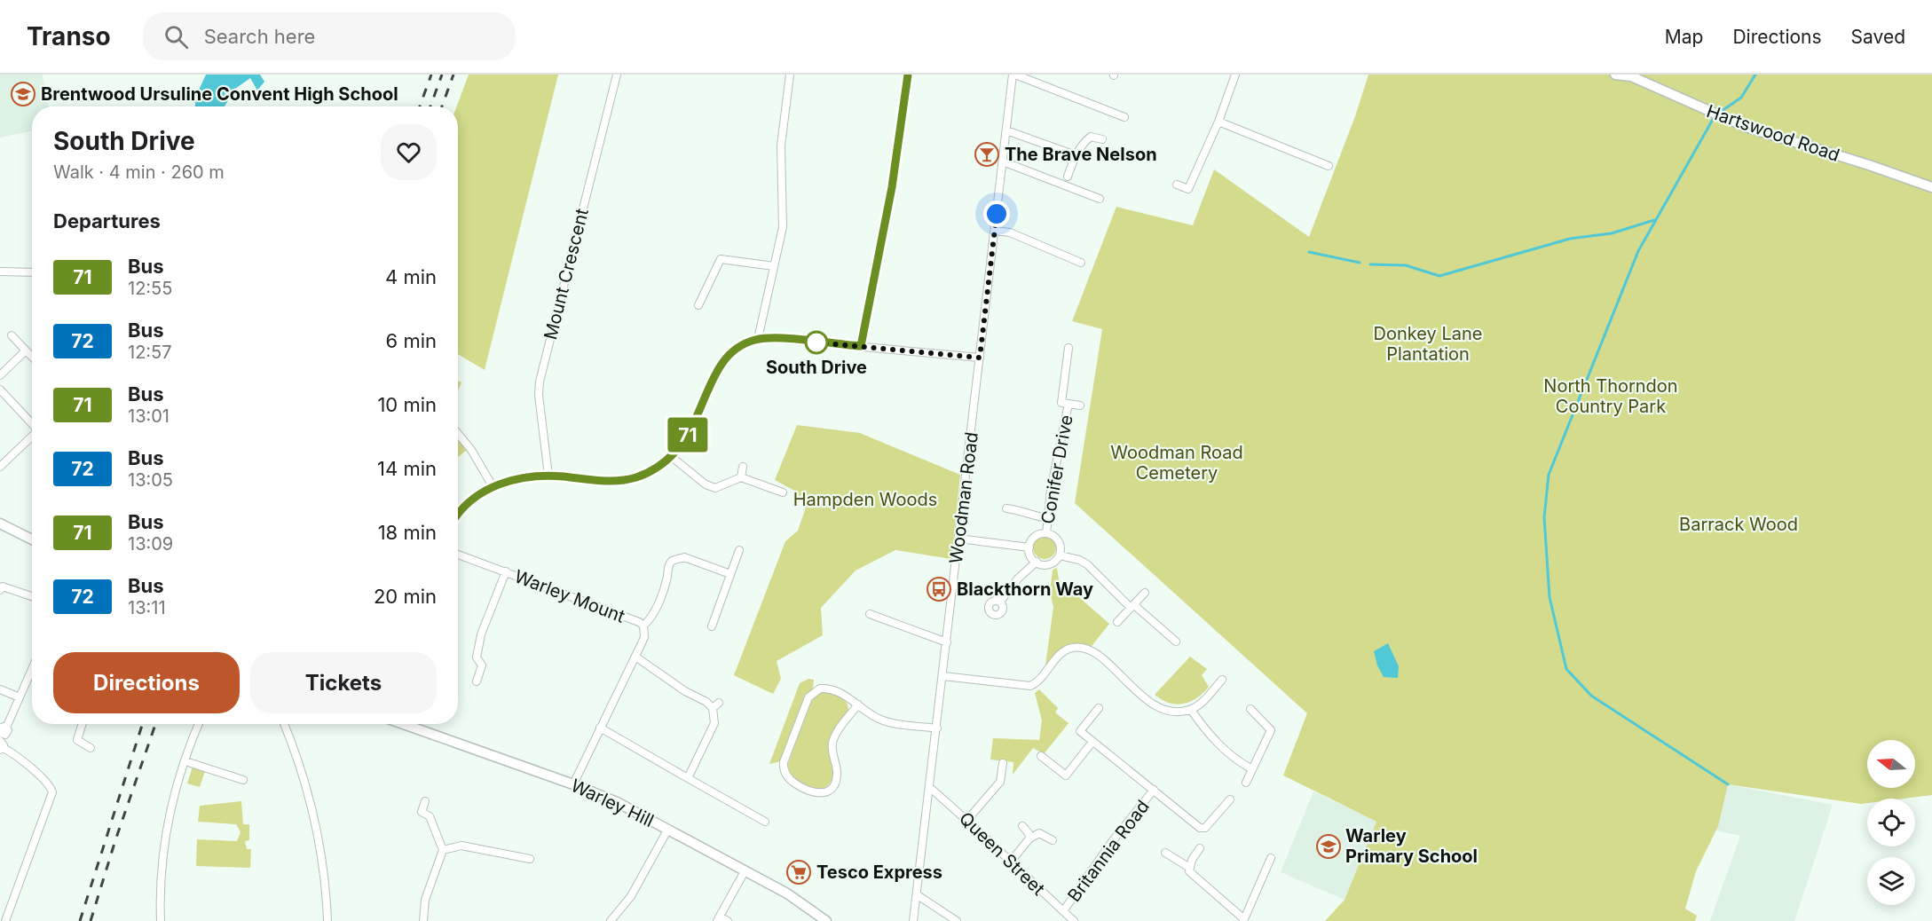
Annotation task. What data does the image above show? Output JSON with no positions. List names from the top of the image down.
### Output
{
  "streets": {
    "main road": ["Hartswood Road", "Warley Hill"],
    "street": [
      "Mount Crescent",
      "Conifer Drive",
      "Woodman Road",
      "Warley Mount",
      "Britannia Road",
      "Queen Street"
    ]
  },
  "crossings": [
    ["Woodman Road", "Queen Street"],
    ["Warley Mount", "Warley Hill"],
    ["Britannia Road", "Queen Street"]
  ],
  "parks": [
    "Donkey Lane Plantation",
    "North Thorndon Country Park",
    "Woodman Road Cemetery",
    "Hampden Woods",
    "Barrack Wood"
  ],
  "places": {
    "school or university": ["Brentwood Ursuline Convent High School", "Warley Primary School"],
    "bar": ["The Brave Nelson"],
    "other": ["South Drive"],
    "bus stop": ["Blackthorn Way"],
    "supermarket": ["Tesco Express"]
  },
  "lines": ["bus line 71"],
  "north": "left",
  "page": {
    "header": "Transo",
    "search": "Search here",
    "nav": ["Map", "Directions", "Saved"],
    "on_map": "71",
    "heading": [
      ["South Drive", "Walk · 4 min · 260 m"],
      "Departures"
    ],
    "list": [
      {
        "mark": "71",
        "name": "Bus",
        "note": "12:55",
        "value": "4 min"
      },
      {
        "mark": "72",
        "name": "Bus",
        "note": "12:57",
        "value": "6 min"
      },
      {
        "mark": "71",
        "name": "Bus",
        "note": "13:01",
        "value": "10 min"
      },
      {
        "mark": "72",
        "name": "Bus",
        "note": "13:05",
        "value": "14 min"
      },
      {
        "mark": "71",
        "name": "Bus",
        "note": "13:09",
        "value": "18 min"
      },
      {
        "mark": "72",
        "name": "Bus",
        "note": "13:11",
        "value": "20 min"
      }
    ],
    "buttons": ["Directions", "Tickets"]
  }
}
